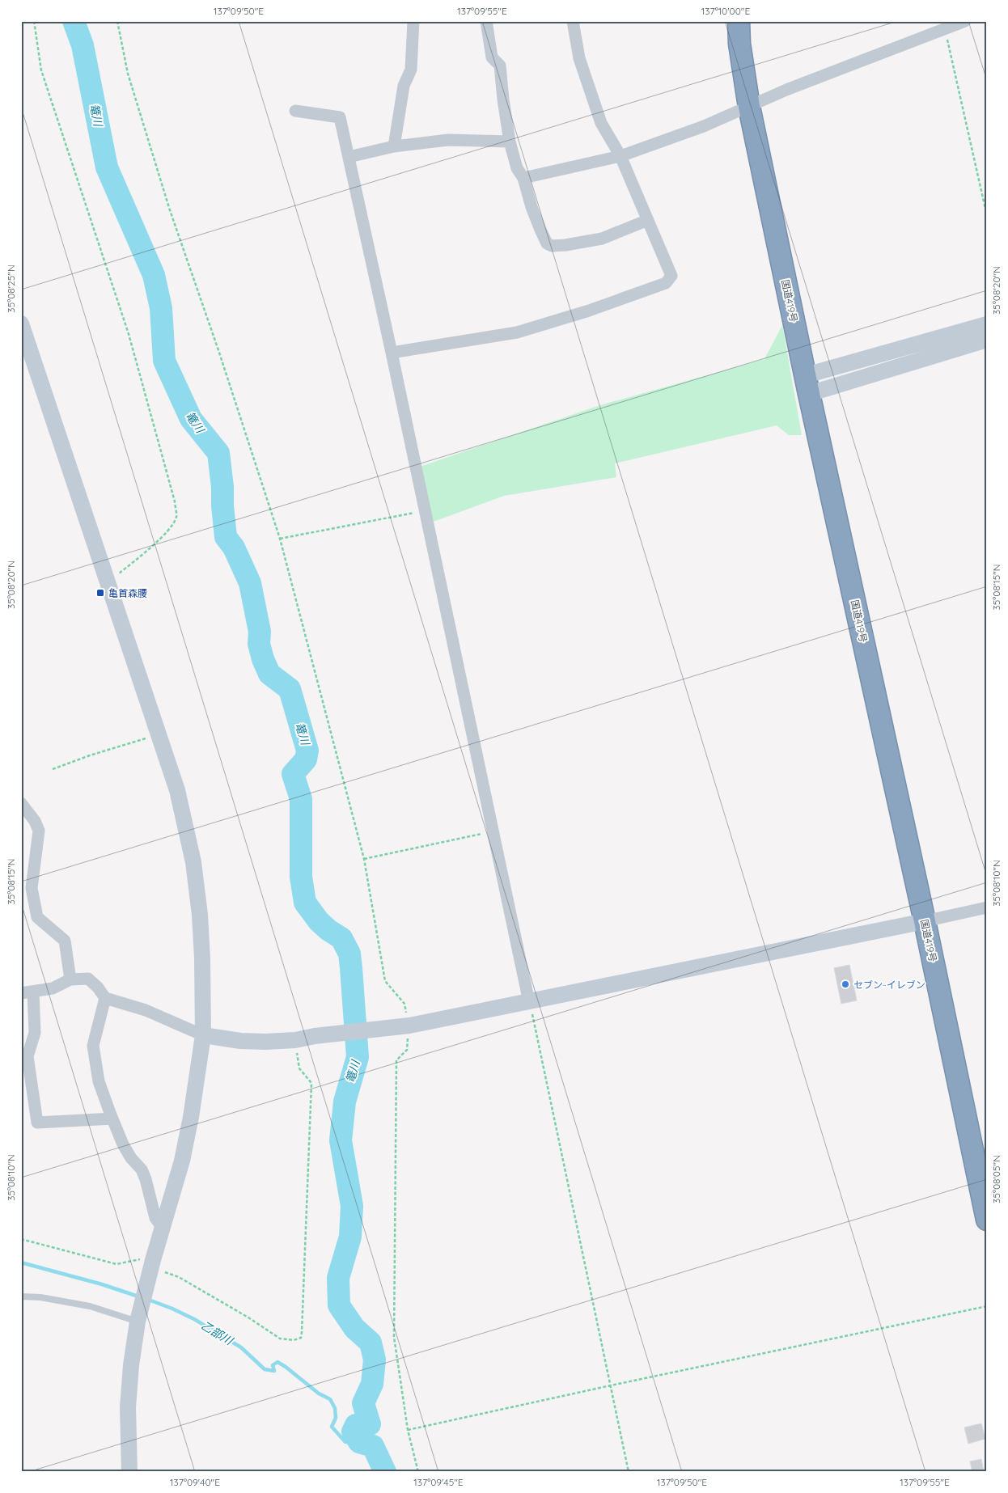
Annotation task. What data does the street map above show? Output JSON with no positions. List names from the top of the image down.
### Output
{
  "streets": {
    "highway": ["国道419号"]
  },
  "water": ["篭川", "乙部川"],
  "places": {
    "transit": ["亀首森腰"],
    "other": ["セブン-イレブン"]
  },
  "coordinates": [
    "137°09'50\"E",
    "137°09'55\"E",
    "137°10'00\"E",
    "35°08'25\"N",
    "35°08'20\"N",
    "35°08'15\"N",
    "35°08'10\"N",
    "35°08'05\"N",
    "137°09'40\"E",
    "137°09'45\"E"
  ]
}
